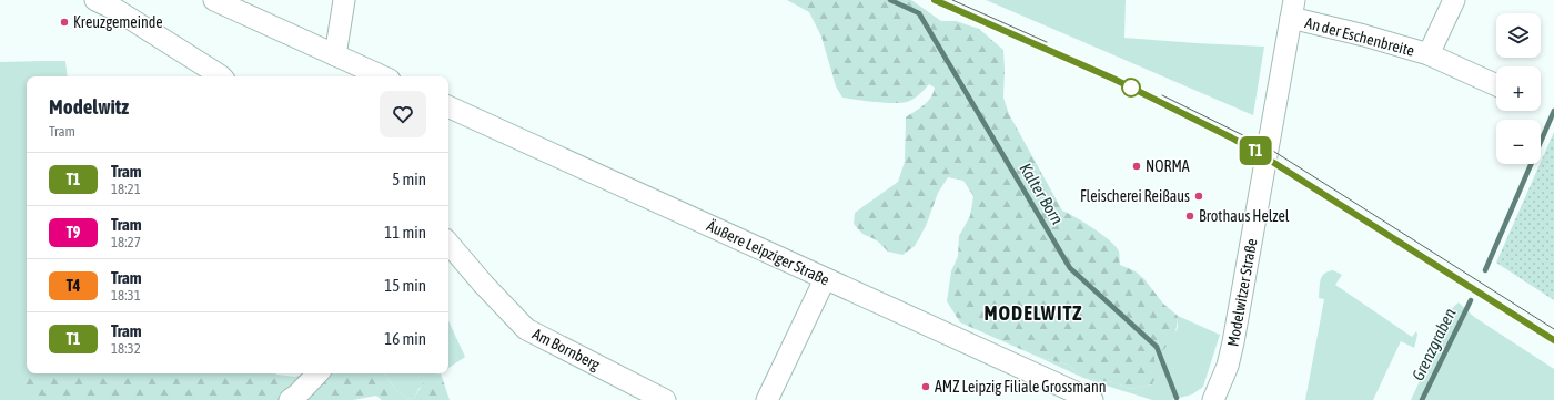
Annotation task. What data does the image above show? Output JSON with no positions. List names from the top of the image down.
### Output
{
  "streets": {
    "street": [
      "An der Eschenbreite",
      "Äußere Leipziger Straße",
      "Modelwitzer Straße",
      "Am Bornberg"
    ]
  },
  "crossings": [
    ["An der Eschenbreite", "Modelwitzer Straße"]
  ],
  "districts": ["MODELWITZ"],
  "water": ["Kalter Born", "Grenzgraben"],
  "places": [
    "Kreuzgemeinde",
    "NORMA",
    "Fleischerei Reißaus",
    "Brothaus Helzel",
    "AMZ Leipzig Filiale Grossmann"
  ],
  "lines": ["tram line T1"],
  "page": {
    "on_map": "T1",
    "map_buttons": ["+", "−"],
    "heading": ["Modelwitz", "Tram"],
    "list": [
      {
        "mark": "T1",
        "name": "Tram",
        "note": "18:21",
        "value": "5 min"
      },
      {
        "mark": "T9",
        "name": "Tram",
        "note": "18:27",
        "value": "11 min"
      },
      {
        "mark": "T4",
        "name": "Tram",
        "note": "18:31",
        "value": "15 min"
      },
      {
        "mark": "T1",
        "name": "Tram",
        "note": "18:32",
        "value": "16 min"
      }
    ]
  }
}
